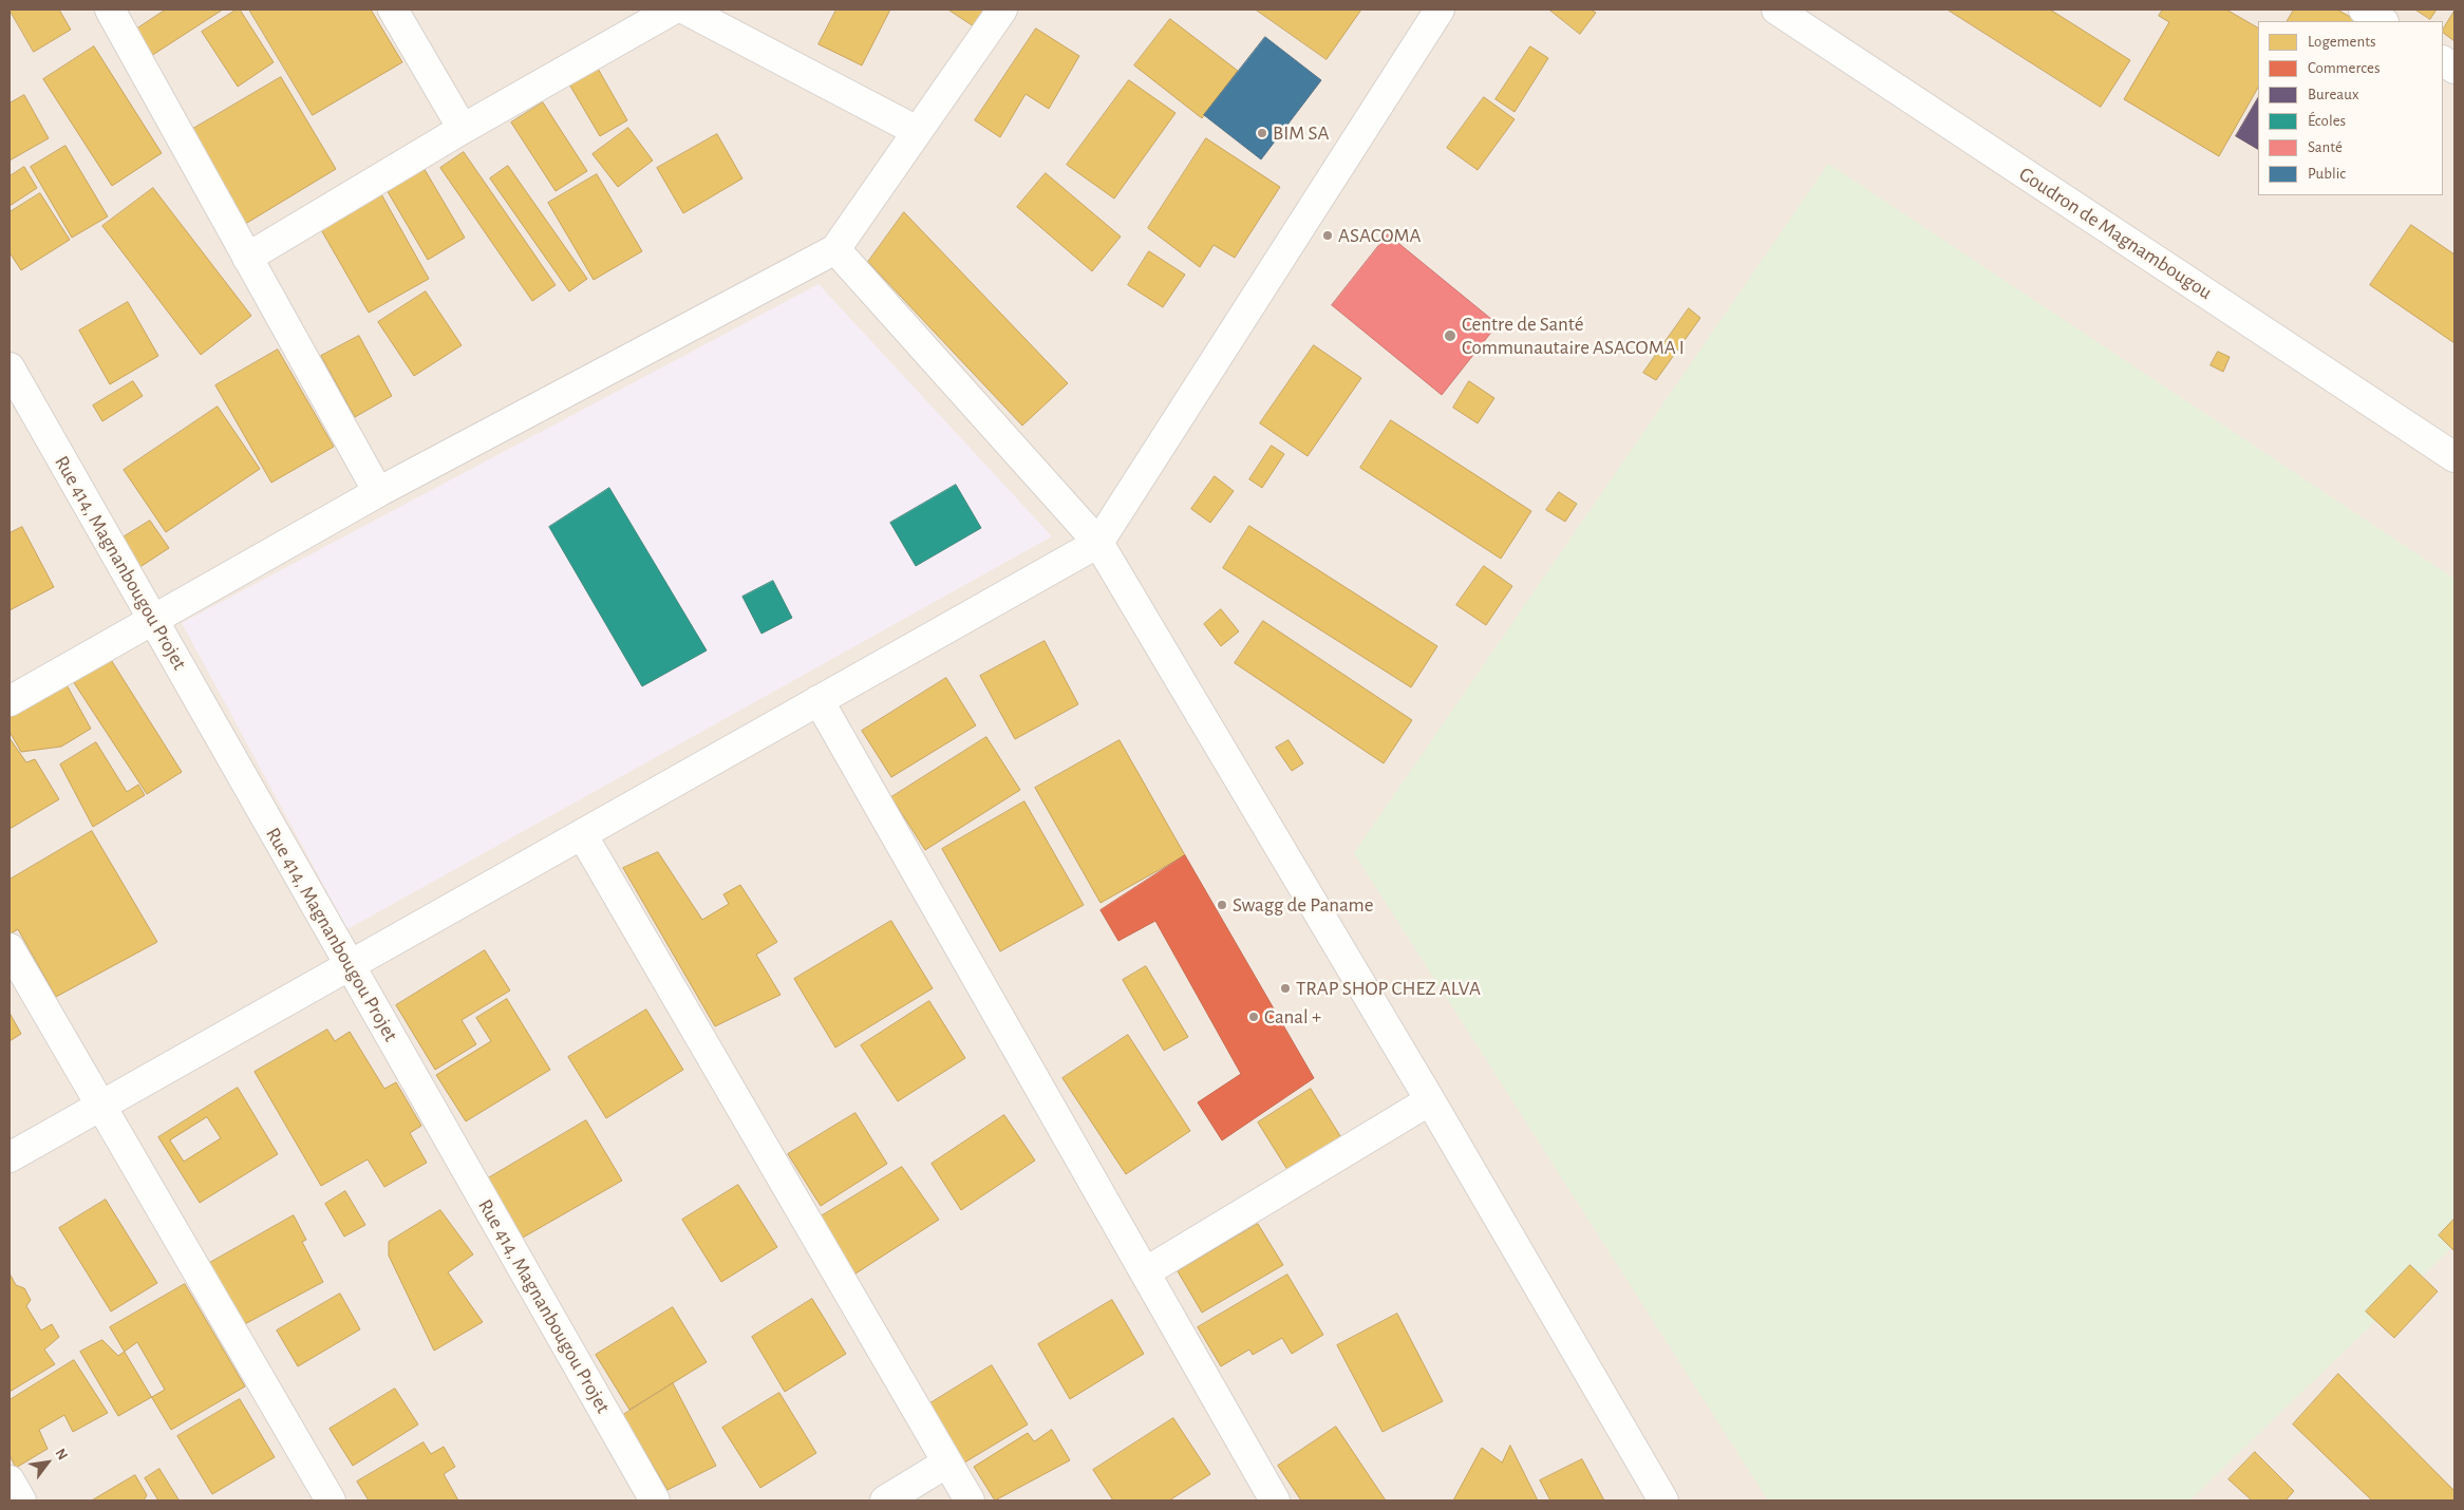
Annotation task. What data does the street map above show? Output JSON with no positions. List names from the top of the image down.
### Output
{
  "streets": {
    "street": ["Goudron de Magnambougou", "Rue 414, Magnanbougou Projet"]
  },
  "places": [
    "BIM SA",
    "ASACOMA",
    "Centre de Santé Communautaire ASACOMA I",
    "Swagg de Paname",
    "TRAP SHOP CHEZ ALVA",
    "Canal +"
  ],
  "legend": [
    "Logements",
    "Commerces",
    "Bureaux",
    "Écoles",
    "Santé",
    "Public"
  ],
  "north": "top right"
}
